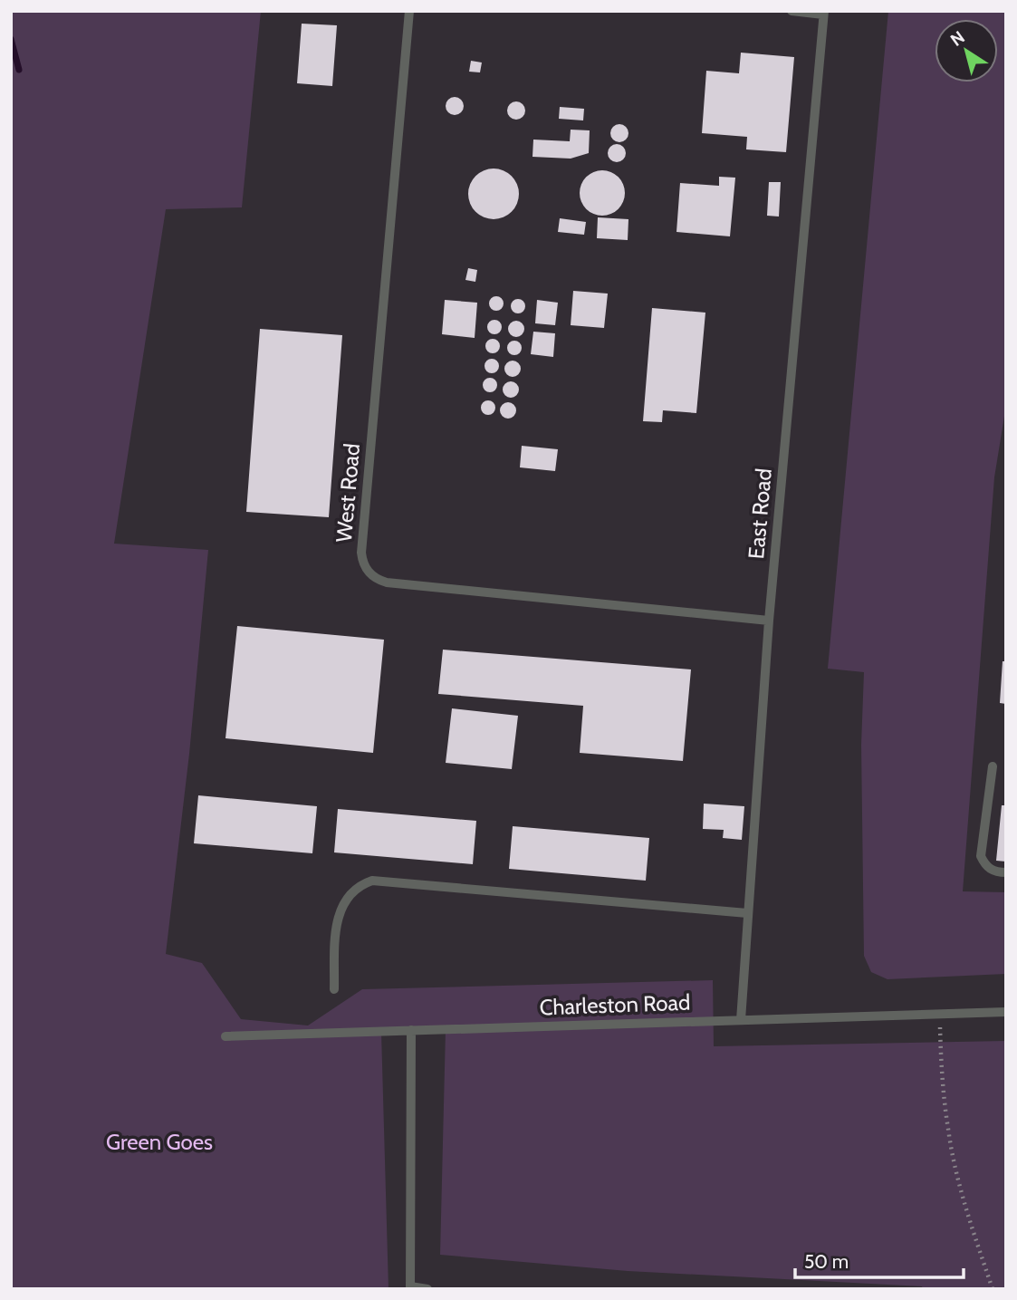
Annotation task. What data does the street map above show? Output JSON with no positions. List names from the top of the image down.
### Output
{
  "streets": {
    "lane": ["West Road", "East Road", "Charleston Road"]
  },
  "crossings": [
    ["West Road", "East Road"],
    ["East Road", "Charleston Road"]
  ],
  "parks": ["Green Goes"],
  "scale_bar": "50 m",
  "north": "top left"
}
